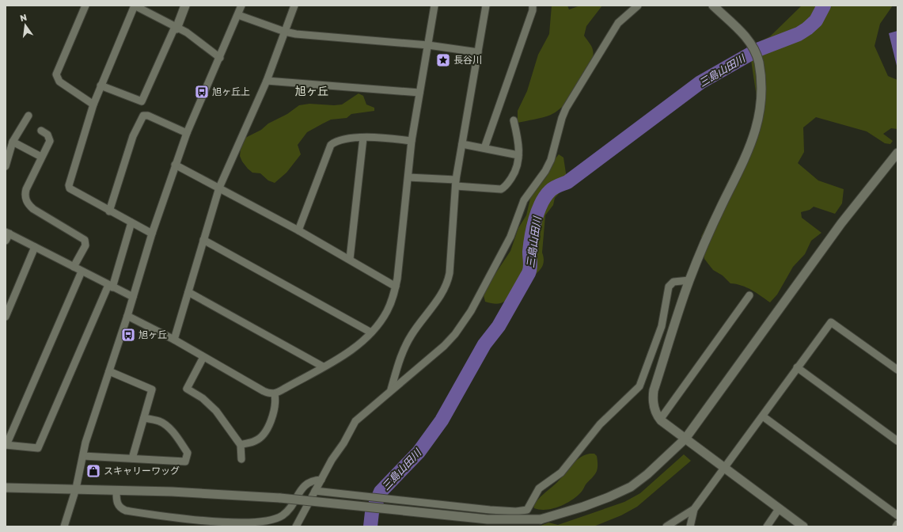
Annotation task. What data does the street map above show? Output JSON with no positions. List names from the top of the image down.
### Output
{
  "districts": ["旭ヶ丘"],
  "water": ["三島山田川"],
  "places": {
    "place": ["長谷川"],
    "bus stop": ["旭ヶ丘上", "旭ヶ丘"],
    "shop": ["スキャリーワッグ"]
  },
  "north": "top"
}
